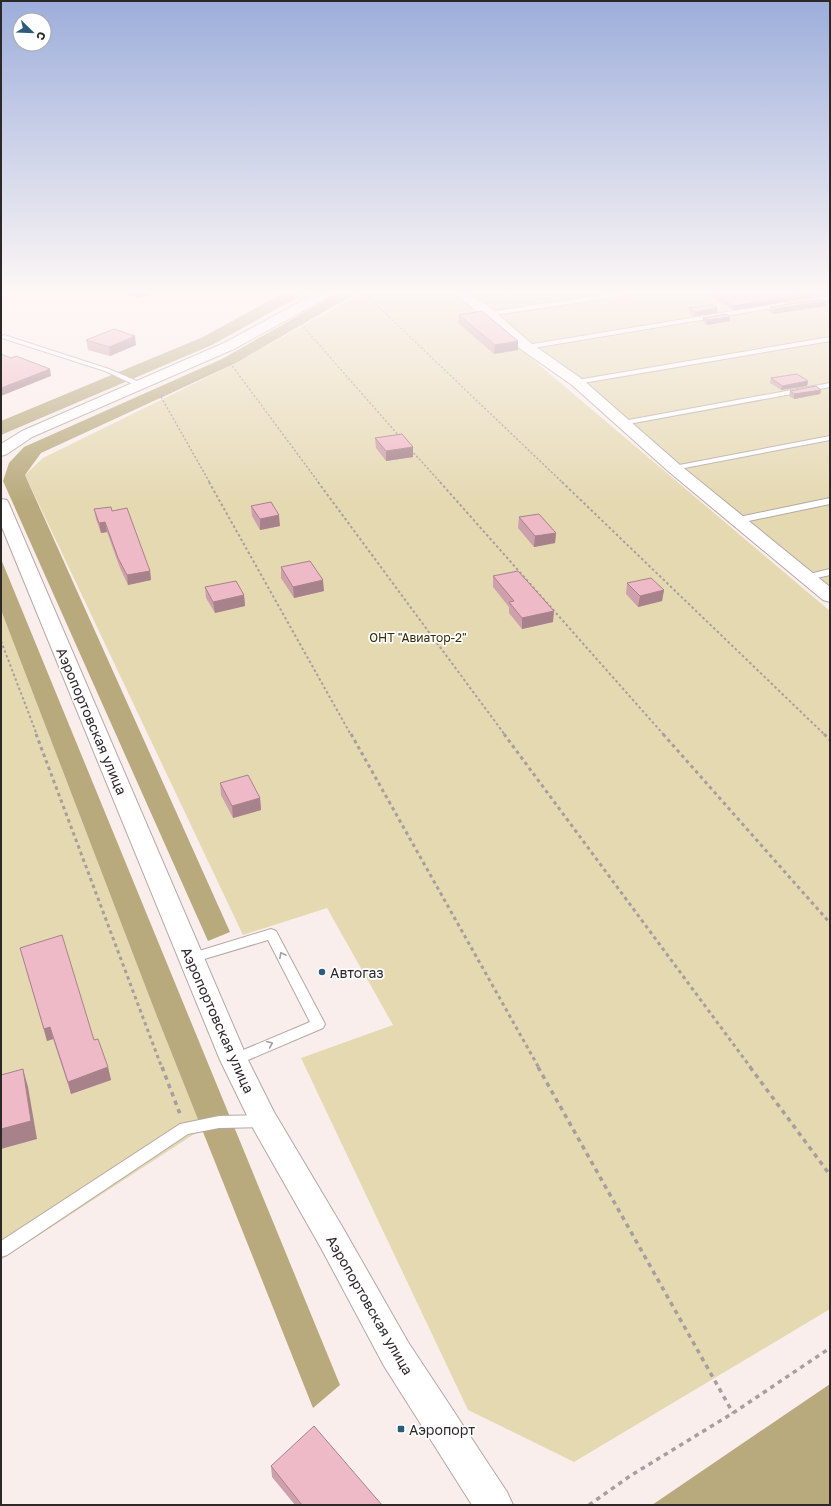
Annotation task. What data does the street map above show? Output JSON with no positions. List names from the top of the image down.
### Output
{
  "streets": {
    "street": ["Аэропортовская улица"]
  },
  "parks": ["ОНТ \"Авиатор-2\""],
  "places": {
    "other": ["Автогаз"],
    "transit": ["Аэропорт"]
  },
  "north": "bottom right"
}
